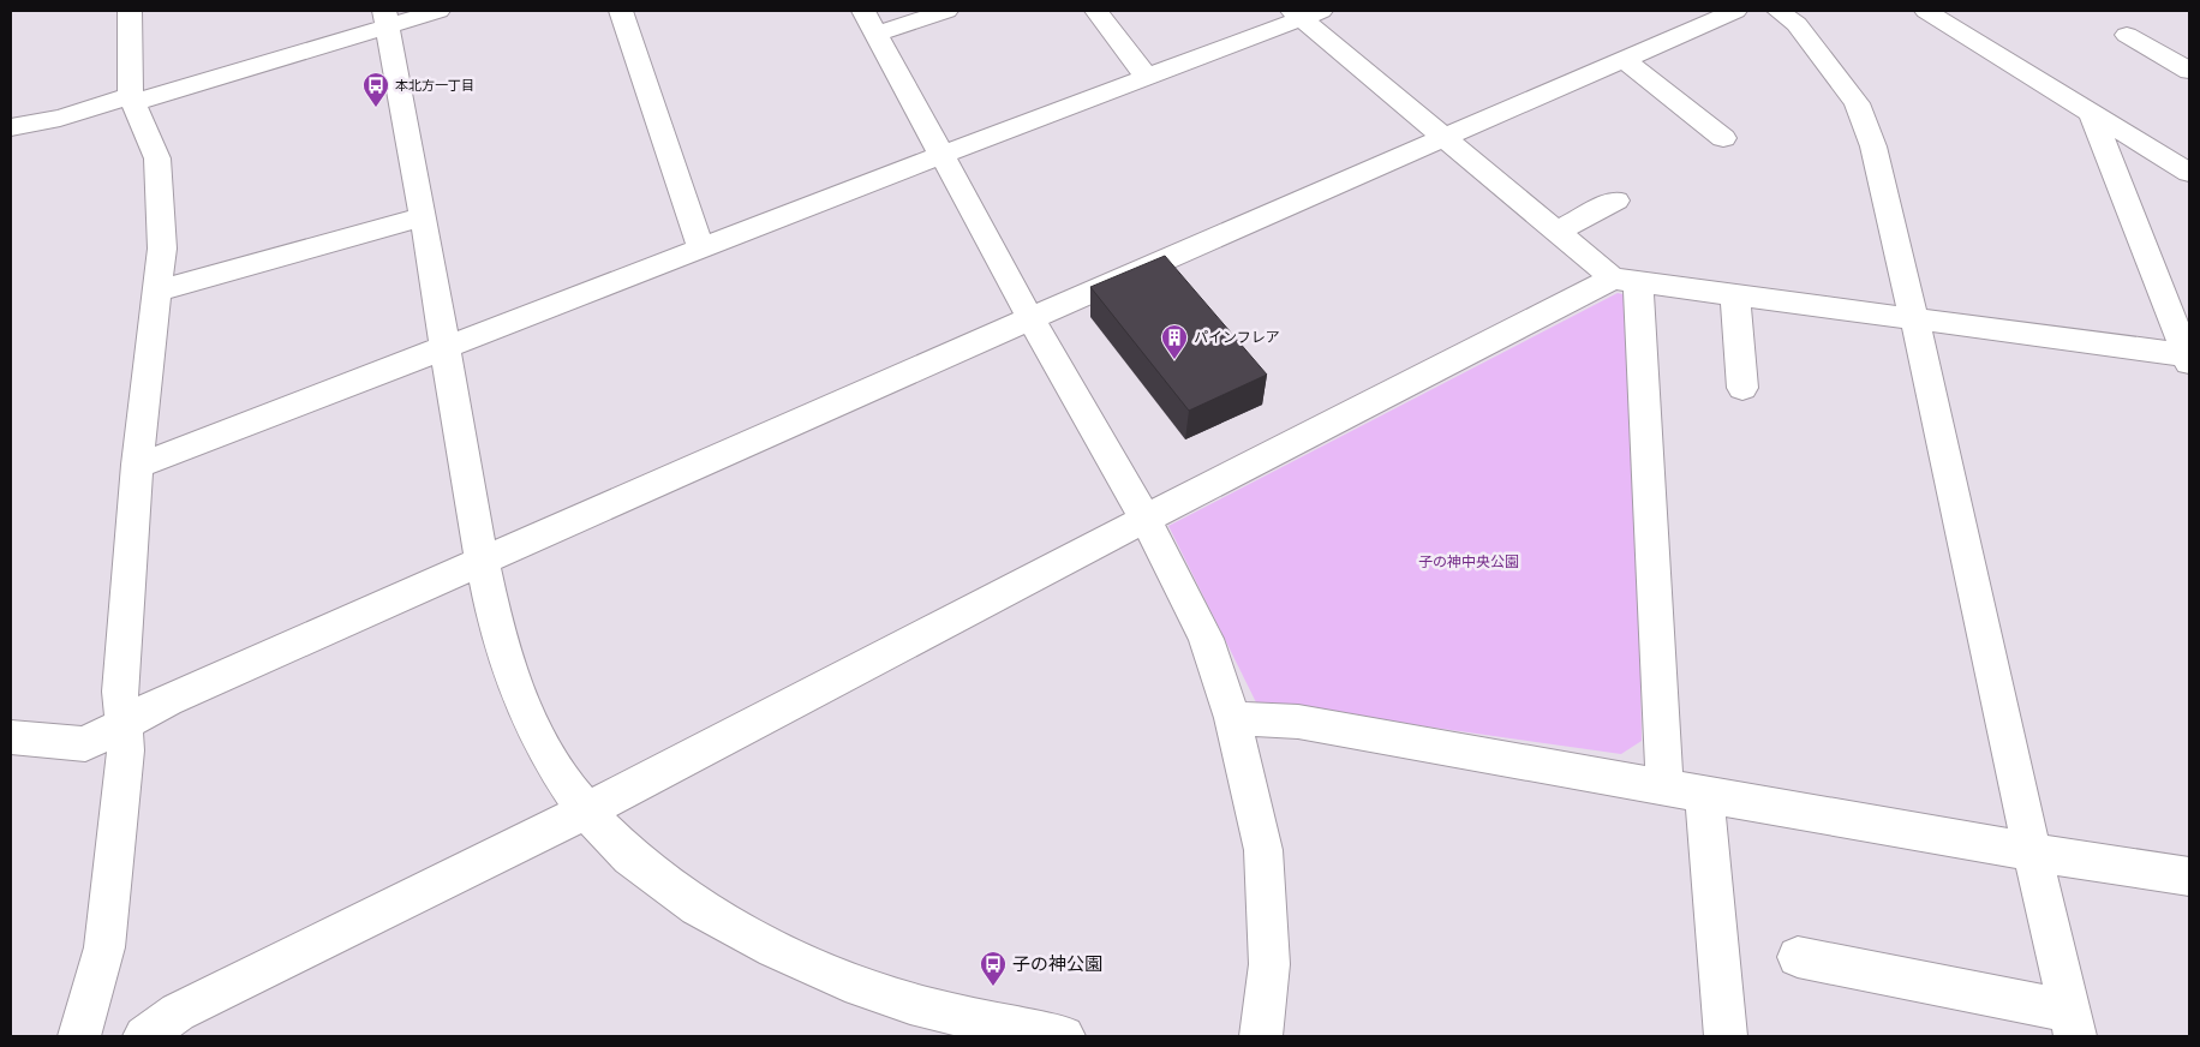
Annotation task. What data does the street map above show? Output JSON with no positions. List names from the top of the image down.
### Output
{
  "parks": ["子の神中央公園"],
  "places": {
    "bus stop": ["本北方一丁目", "子の神公園"],
    "building": ["パインフレア"]
  }
}
